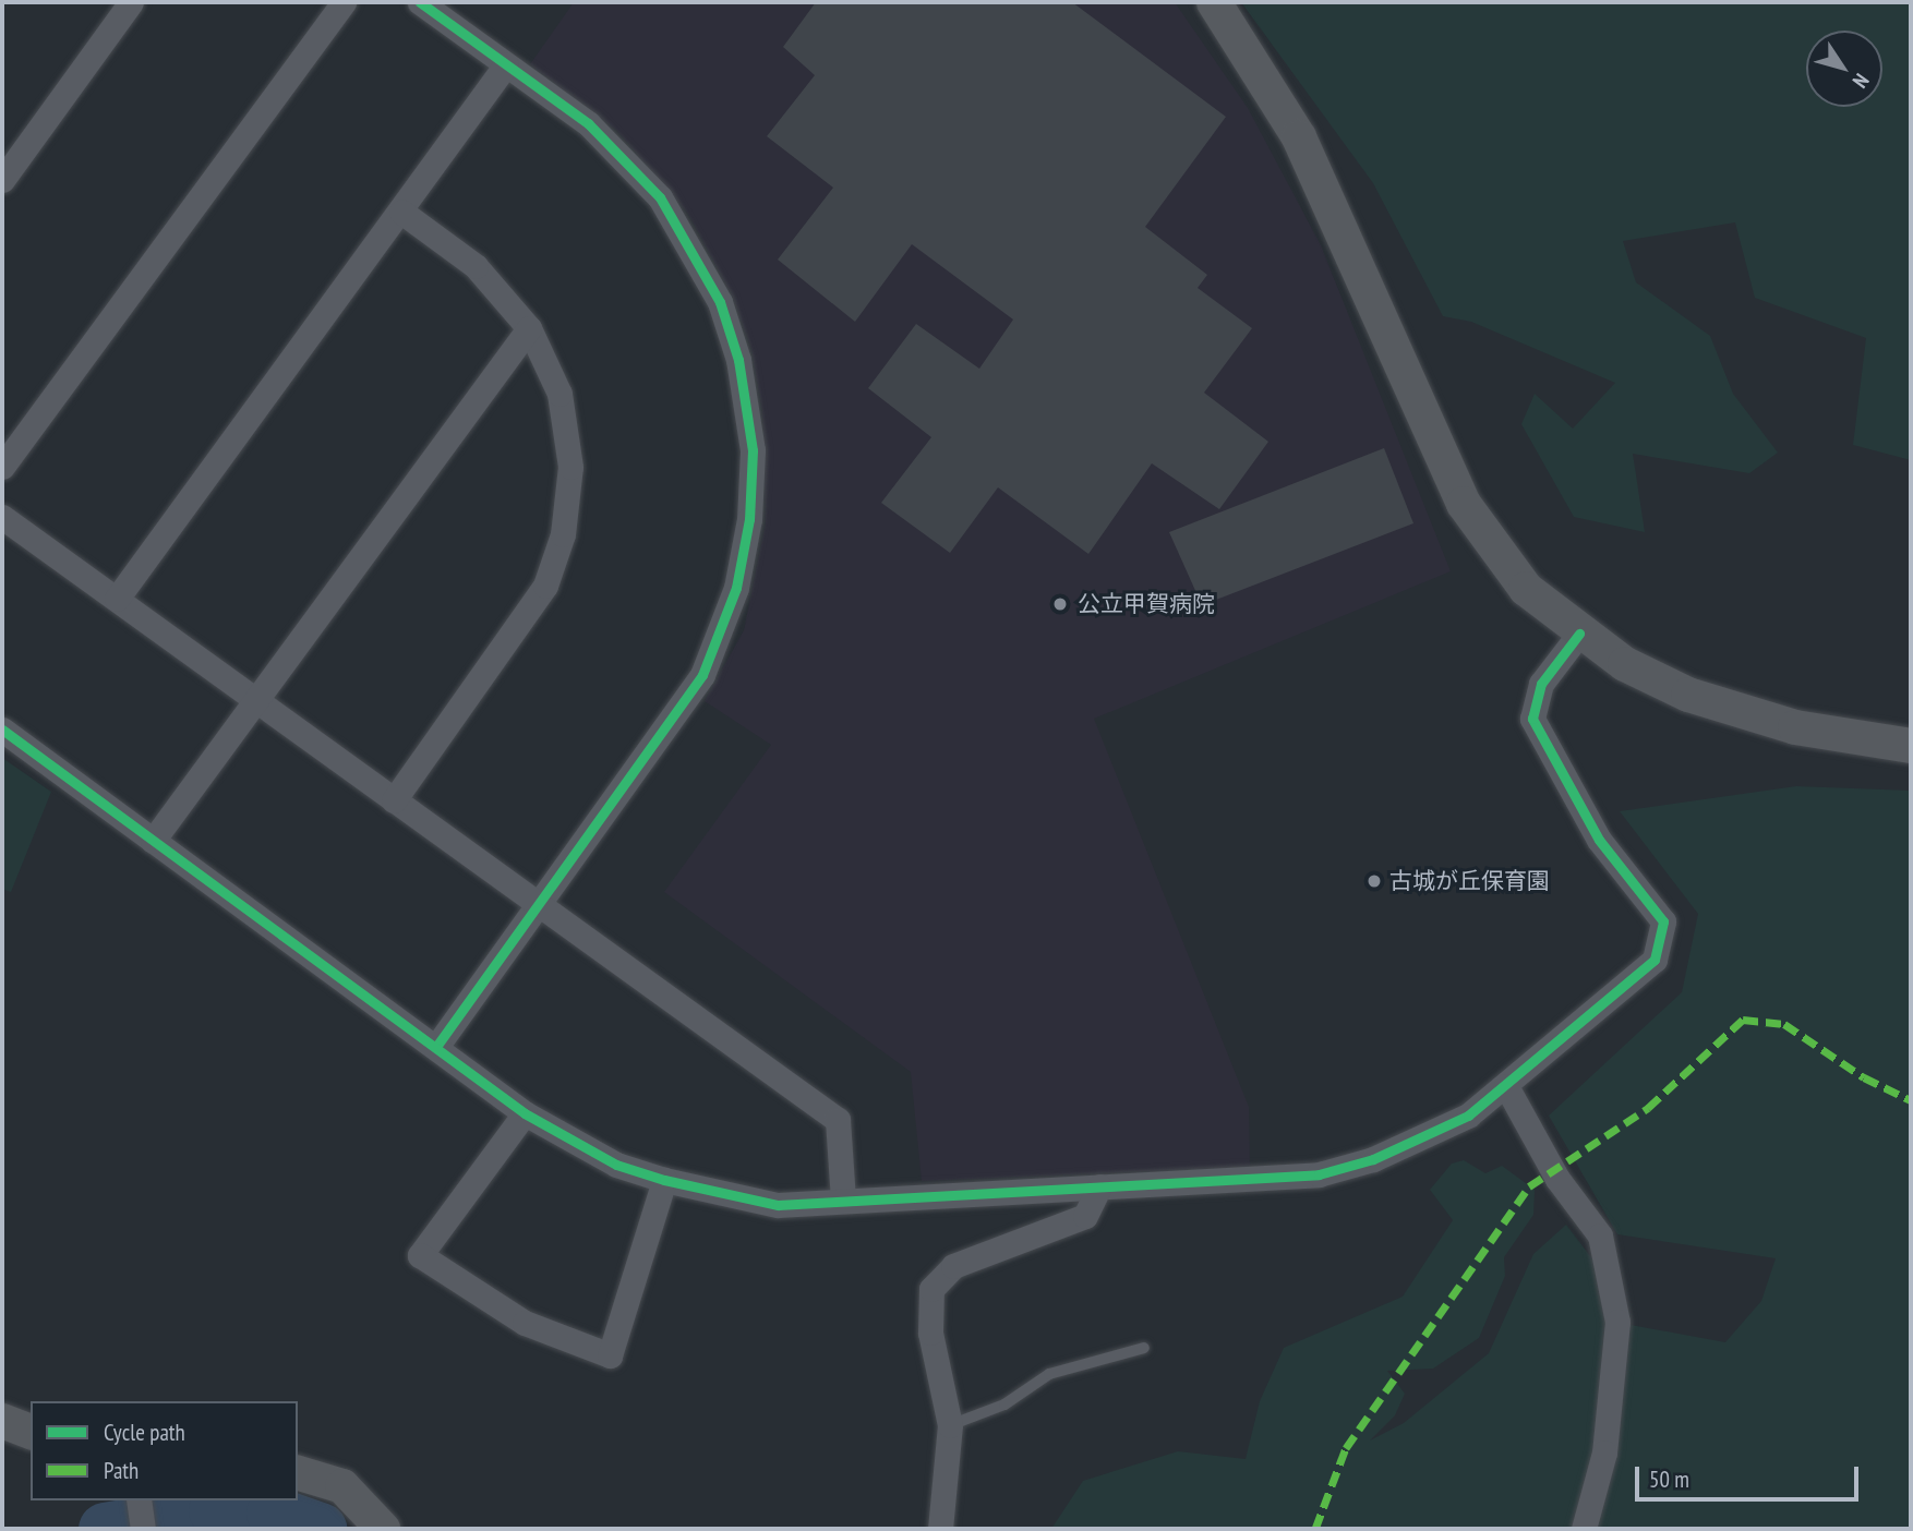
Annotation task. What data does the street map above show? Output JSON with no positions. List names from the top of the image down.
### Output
{
  "places": ["公立甲賀病院", "古城が丘保育園"],
  "legend": ["Cycle path", "Path"],
  "scale_bar": "50 m",
  "north": "bottom right"
}
